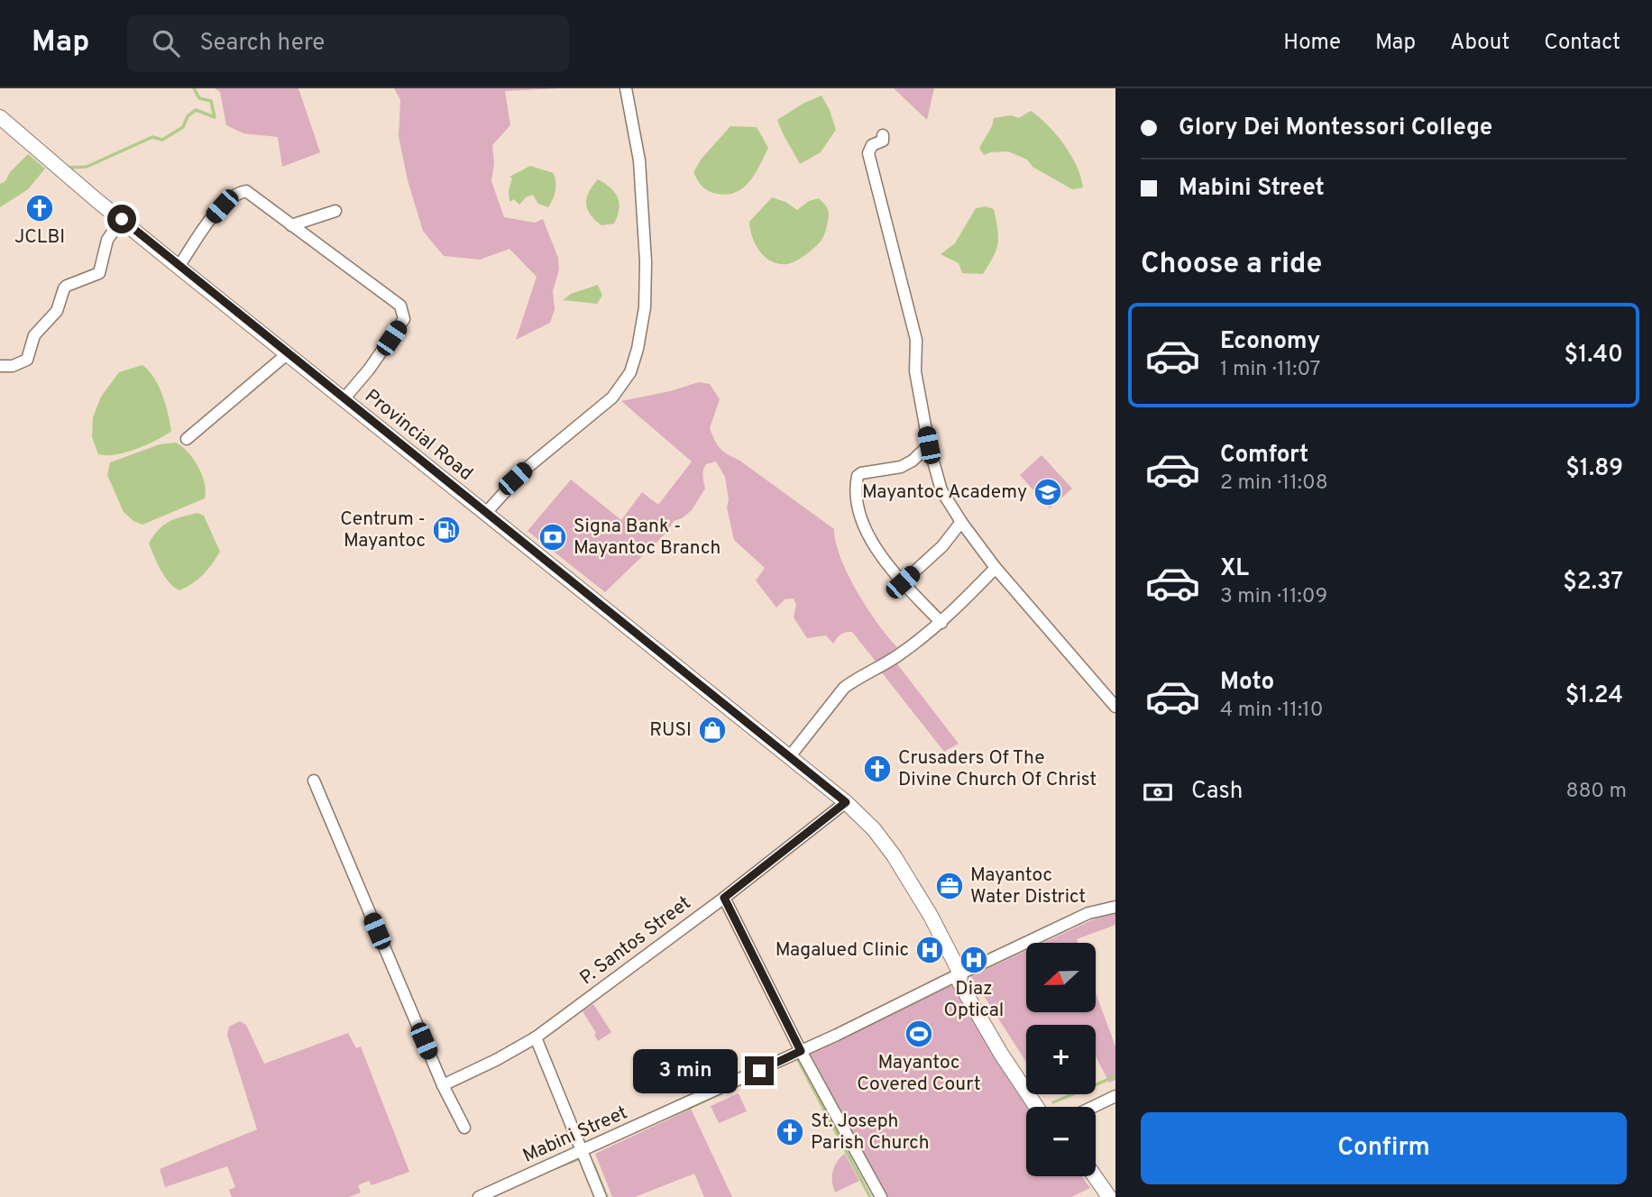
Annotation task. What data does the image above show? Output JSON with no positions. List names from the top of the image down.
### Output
{
  "streets": {
    "main road": ["Provincial Road"],
    "street": ["P. Santos Street", "Mabini Street"]
  },
  "crossings": [
    ["Provincial Road", "P. Santos Street"],
    ["Provincial Road", "Mabini Street"]
  ],
  "places": {
    "church": ["JCLBI", "Crusaders Of The Divine Church Of Christ", "St. Joseph Parish Church"],
    "school or university": ["Mayantoc Academy"],
    "fuel station": ["Centrum - Mayantoc"],
    "bank": ["Signa Bank - Mayantoc Branch"],
    "shop": ["RUSI"],
    "office": ["Mayantoc Water District"],
    "hospital": ["Magalued Clinic", "Diaz Optical"],
    "sports": ["Mayantoc Covered Court"]
  },
  "north": "left",
  "page": {
    "header": "Map",
    "search": "Search here",
    "nav": [
      "Home",
      "Map",
      "About",
      "Contact"
    ],
    "banner": ["Glory Dei Montessori College", "Mabini Street"],
    "heading": "Choose a ride",
    "list": [
      {
        "name": "Economy",
        "note": "1 min · 11:07",
        "value": "$1.40"
      },
      {
        "name": "Comfort",
        "note": "2 min · 11:08",
        "value": "$1.89"
      },
      {
        "name": "XL",
        "note": "3 min · 11:09",
        "value": "$2.37"
      },
      {
        "name": "Moto",
        "note": "4 min · 11:10",
        "value": "$1.24"
      }
    ],
    "pay": ["Cash", "880 m"],
    "map_buttons": ["+", "−"],
    "bubble": "3 min",
    "buttons": "Confirm"
  }
}
